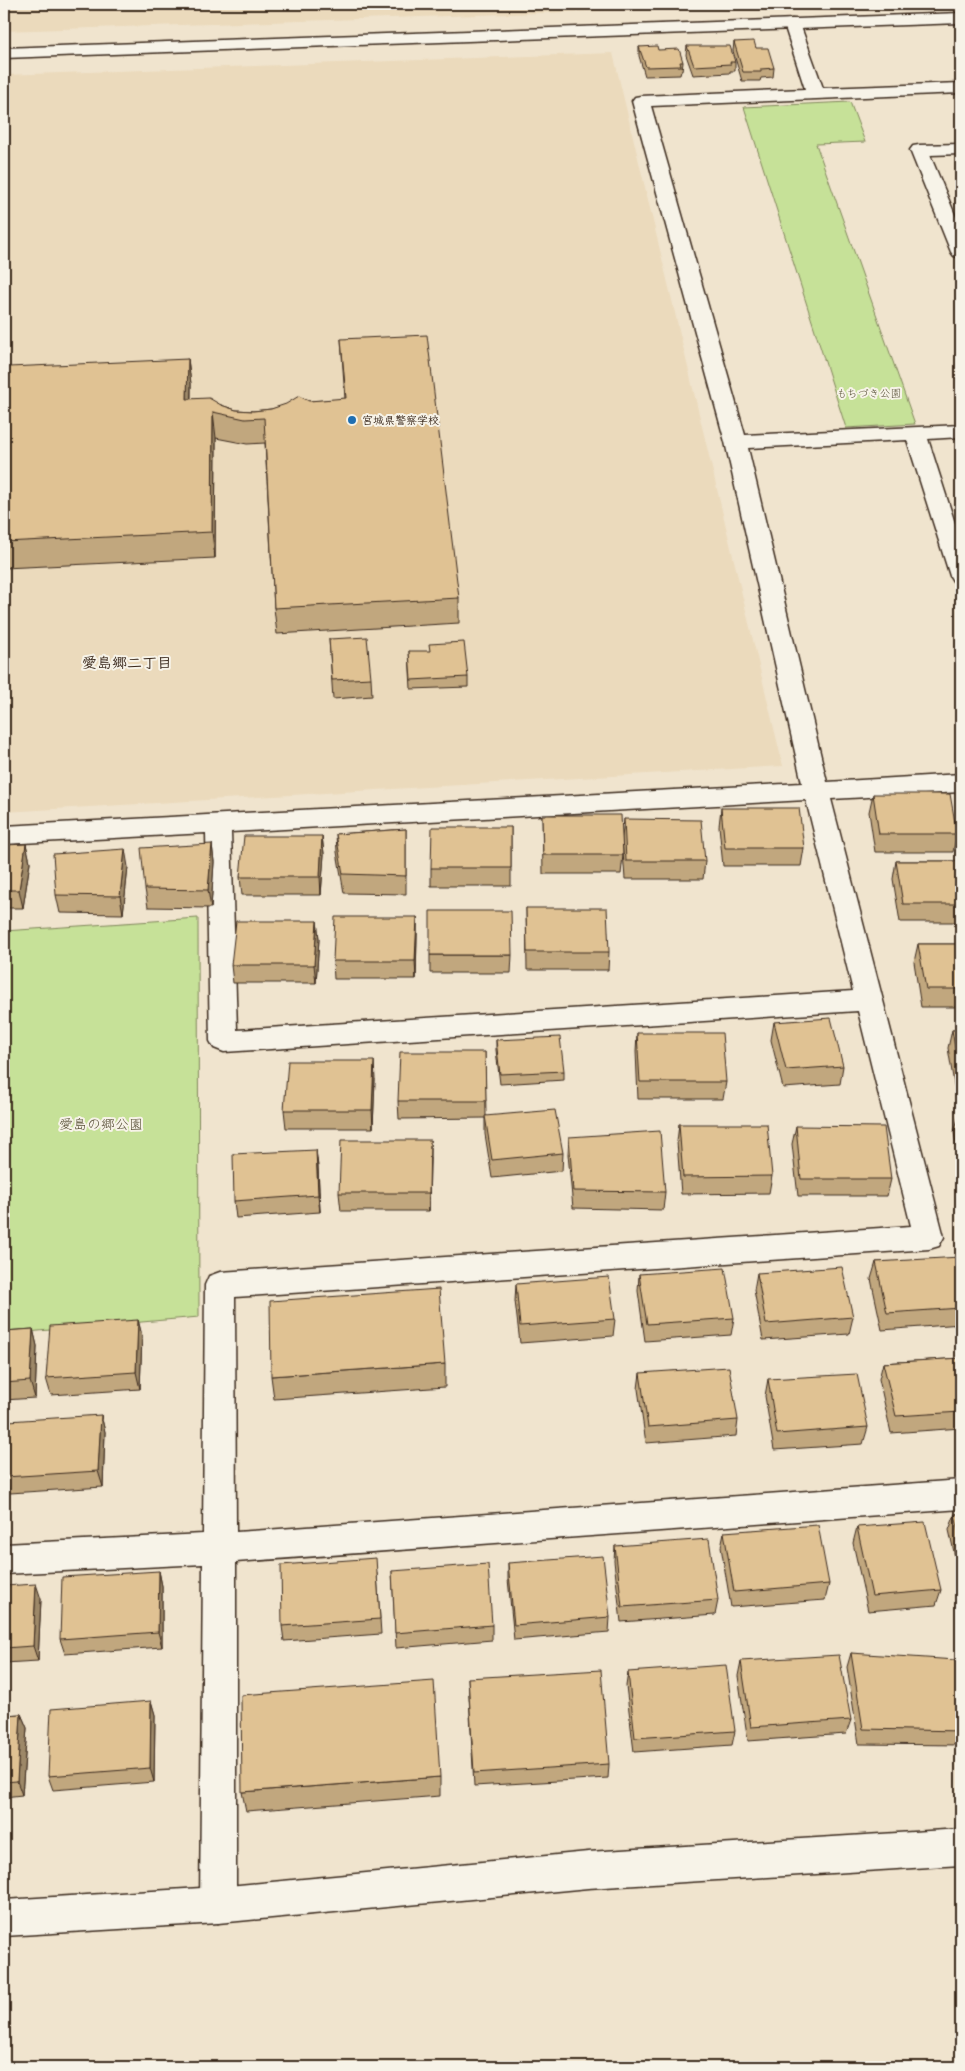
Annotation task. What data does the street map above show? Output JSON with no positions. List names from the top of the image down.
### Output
{
  "districts": ["愛島郷二丁目"],
  "parks": ["もちづき公園", "愛島の郷公園"],
  "places": ["宮城県警察学校"]
}
